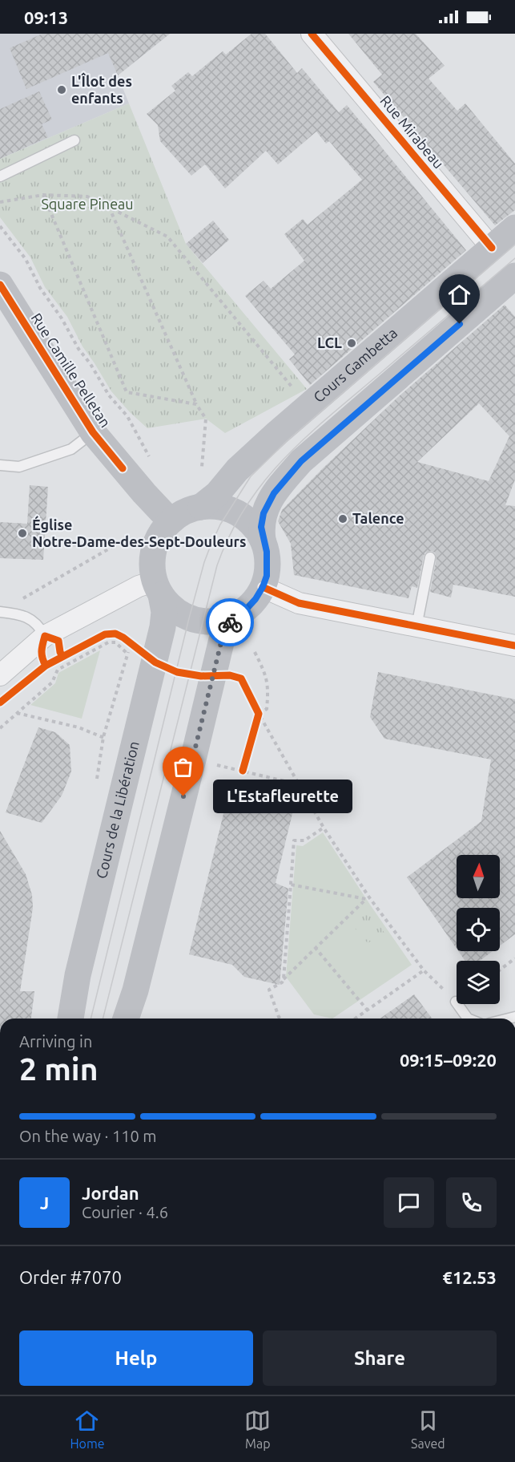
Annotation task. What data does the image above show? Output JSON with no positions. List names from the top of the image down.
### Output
{
  "streets": {
    "main road": ["Cours Gambetta", "Rue Camille Pelletan", "Cours de la Libération"],
    "street": ["Rue Mirabeau"]
  },
  "crossings": [
    ["Rue Mirabeau", "Cours Gambetta"],
    ["Cours Gambetta", "Rue Camille Pelletan"],
    ["Cours Gambetta", "Cours de la Libération"],
    ["Rue Camille Pelletan", "Cours de la Libération"]
  ],
  "parks": ["Square Pineau"],
  "places": [
    "L'Îlot des enfants",
    "LCL",
    "Talence",
    "Église Notre-Dame-des-Sept-Douleurs",
    "L'Estafleurette"
  ],
  "north": "top",
  "page": {
    "status": "09:13",
    "bubble": "L'Estafleurette",
    "heading": ["2 min", "Arriving in", "09:15–09:20"],
    "panel": [
      "Jordan",
      "Courier · 4.6",
      "Order #7070",
      "€12.53"
    ],
    "bar": "On the way · 110 m",
    "round": "J",
    "buttons": ["Help", "Share"],
    "tabs": ["Home", "Map", "Saved"]
  }
}
